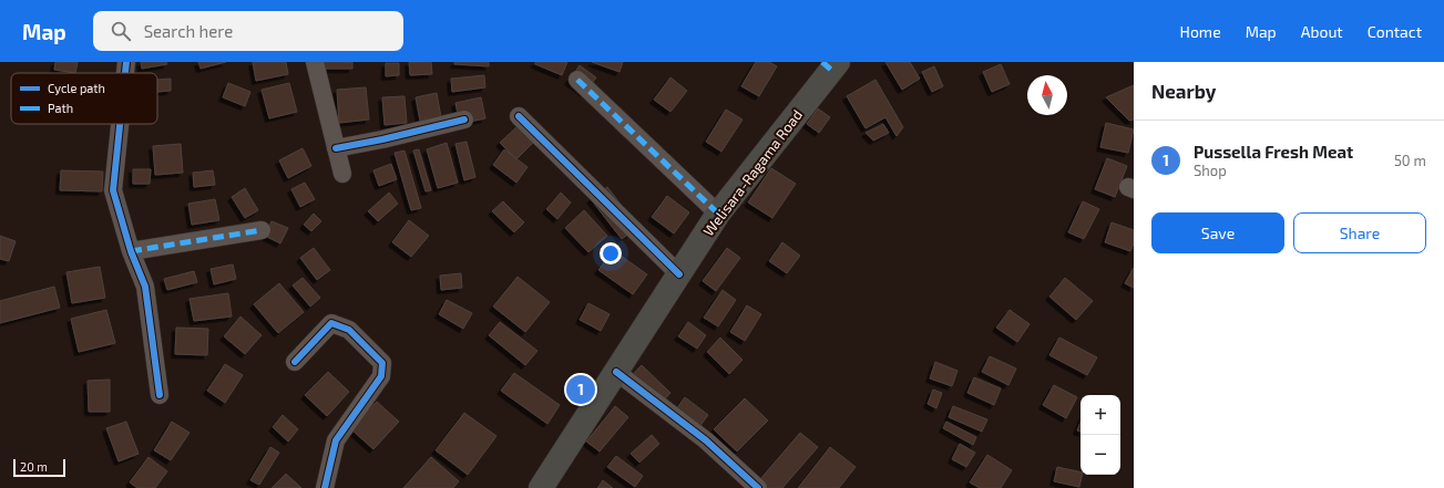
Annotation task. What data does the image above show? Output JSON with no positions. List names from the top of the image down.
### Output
{
  "streets": {
    "main road": ["Welisara-Ragama Road"]
  },
  "legend": ["Cycle path", "Path"],
  "scale_bar": "20 m",
  "north": "top",
  "page": {
    "header": "Map",
    "search": "Search here",
    "nav": [
      "Home",
      "Map",
      "About",
      "Contact"
    ],
    "heading": "Nearby",
    "list": [
      {
        "mark": "1",
        "name": "Pussella Fresh Meat",
        "note": "Shop",
        "value": "50 m"
      }
    ],
    "buttons": ["Save", "Share"],
    "pins": "1",
    "map_buttons": ["+", "−"],
    "scale": "20 m"
  }
}
